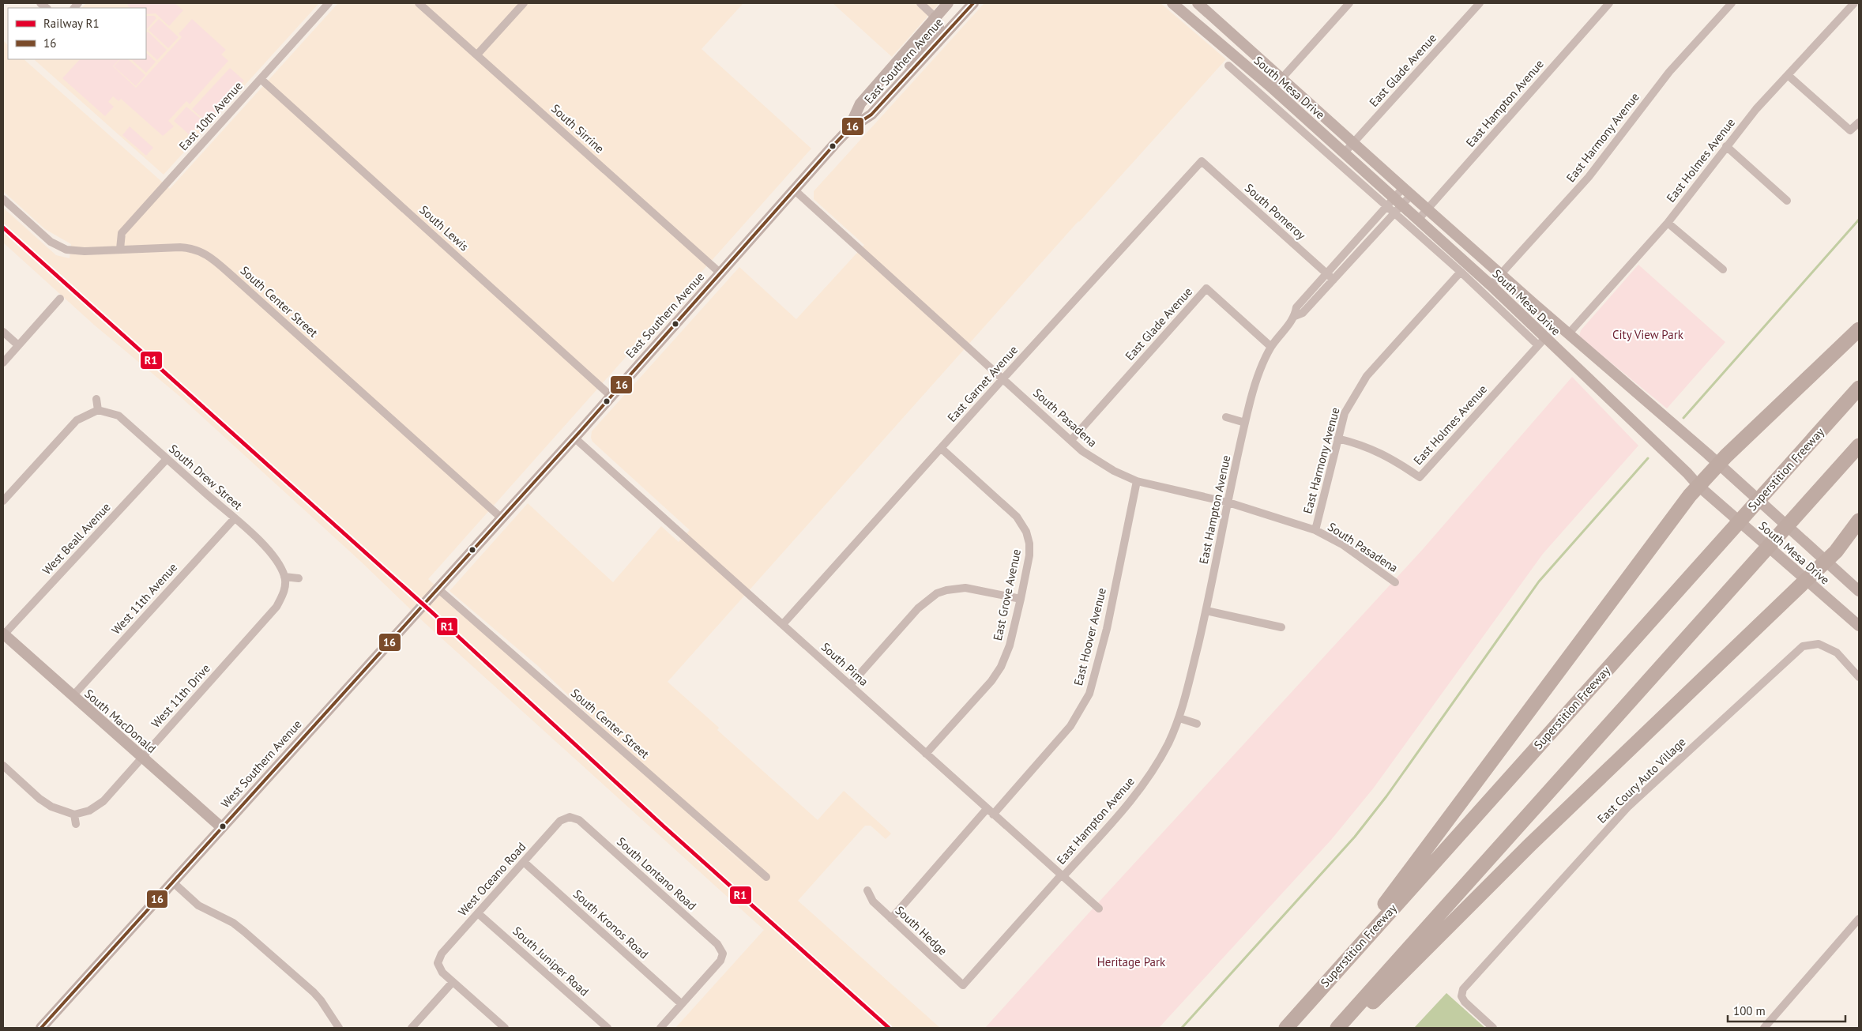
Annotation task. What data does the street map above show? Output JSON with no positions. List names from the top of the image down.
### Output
{
  "streets": {
    "highway": ["Superstition Freeway"],
    "main road": [
      "East Southern Avenue",
      "South Mesa Drive",
      "South MacDonald",
      "West Southern Avenue"
    ],
    "street": [
      "East Glade Avenue",
      "East Hampton Avenue",
      "East 10th Avenue",
      "South Sirrine",
      "East Harmony Avenue",
      "East Holmes Avenue",
      "South Pomeroy",
      "South Lewis",
      "South Center Street",
      "East Garnet Avenue",
      "South Pasadena",
      "South Drew Street",
      "West Beall Avenue",
      "East Grove Avenue",
      "West 11th Avenue",
      "East Hoover Avenue",
      "South Pima",
      "West 11th Drive",
      "East Coury Auto Village",
      "South Lontano Road",
      "West Oceano Road",
      "South Kronos Road",
      "South Hedge",
      "South Juniper Road"
    ]
  },
  "crossings": [
    ["East Southern Avenue", "South Sirrine"],
    ["East Southern Avenue", "South Lewis"],
    ["East Southern Avenue", "South Center Street"],
    ["East Southern Avenue", "South Pasadena"],
    ["East Southern Avenue", "South Pima"],
    ["East Southern Avenue", "West Southern Avenue"],
    ["East Glade Avenue", "South Mesa Drive"],
    ["East Glade Avenue", "East Hampton Avenue"],
    ["East Glade Avenue", "South Pasadena"],
    ["South Mesa Drive", "East Hampton Avenue"],
    ["South Mesa Drive", "East Harmony Avenue"],
    ["South Mesa Drive", "East Holmes Avenue"],
    ["East Hampton Avenue", "South Pomeroy"],
    ["East Hampton Avenue", "South Pasadena"],
    ["East Hampton Avenue", "South Pima"],
    ["East Hampton Avenue", "South Hedge"],
    ["East 10th Avenue", "South Lewis"],
    ["East 10th Avenue", "South Center Street"],
    ["East Harmony Avenue", "East Holmes Avenue"],
    ["East Harmony Avenue", "South Pasadena"],
    ["South Pomeroy", "East Garnet Avenue"],
    ["South Center Street", "West Southern Avenue"],
    ["East Garnet Avenue", "South Pasadena"],
    ["East Garnet Avenue", "East Grove Avenue"],
    ["East Garnet Avenue", "South Pima"],
    ["South Pasadena", "East Hoover Avenue"],
    ["South Drew Street", "West Beall Avenue"],
    ["South Drew Street", "West 11th Avenue"],
    ["South Drew Street", "West 11th Drive"],
    ["West Beall Avenue", "South MacDonald"],
    ["East Grove Avenue", "South Pima"],
    ["West 11th Avenue", "South MacDonald"],
    ["East Hoover Avenue", "South Pima"],
    ["West 11th Drive", "South MacDonald"],
    ["South MacDonald", "West Southern Avenue"],
    ["South Lontano Road", "West Oceano Road"],
    ["South Lontano Road", "South Kronos Road"],
    ["West Oceano Road", "South Kronos Road"],
    ["West Oceano Road", "South Juniper Road"]
  ],
  "parks": ["City View Park", "Heritage Park"],
  "lines": ["transit line 16", "rail line R1"],
  "legend": ["Railway R1", "16"],
  "scale_bar": "100 m"
}
